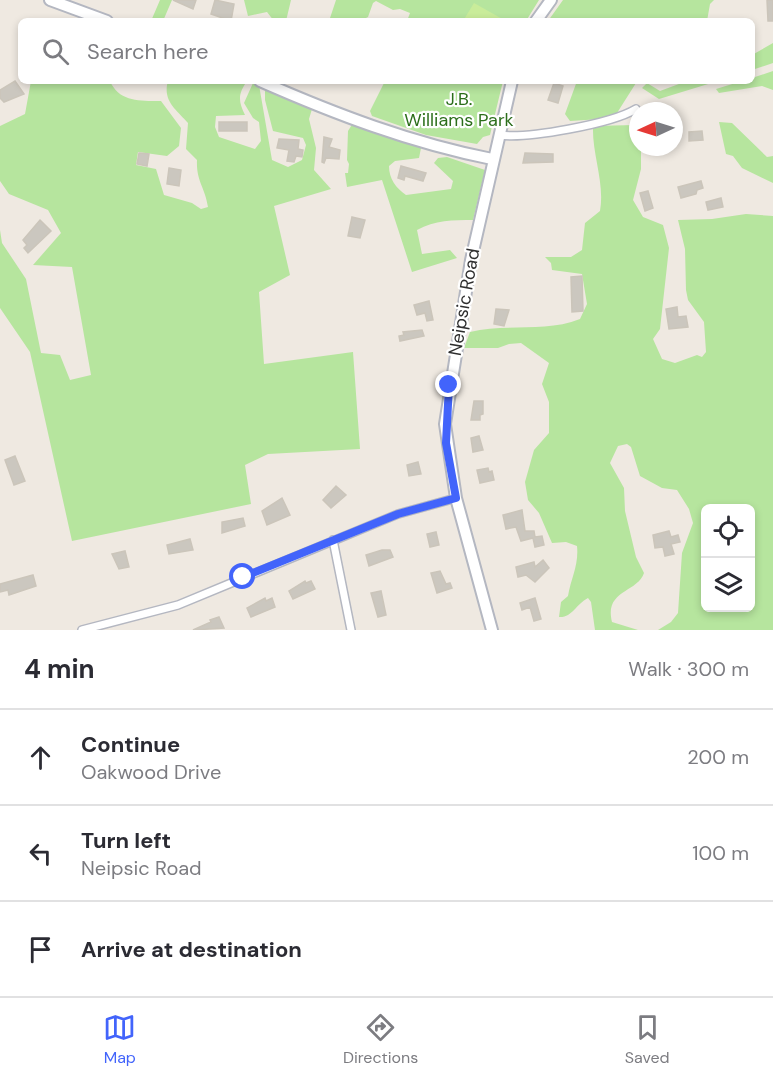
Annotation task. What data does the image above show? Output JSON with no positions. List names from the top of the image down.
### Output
{
  "streets": {
    "street": ["Neipsic Road"]
  },
  "parks": ["J.B. Williams Park"],
  "north": "left",
  "page": {
    "search": "Search here",
    "heading": ["4 min", "Walk · 300 m"],
    "list": [
      ["Continue", "Oakwood Drive", "200 m"],
      ["Turn left", "Neipsic Road", "100 m"],
      "Arrive at destination"
    ],
    "nav": ["Map", "Directions", "Saved"]
  }
}
